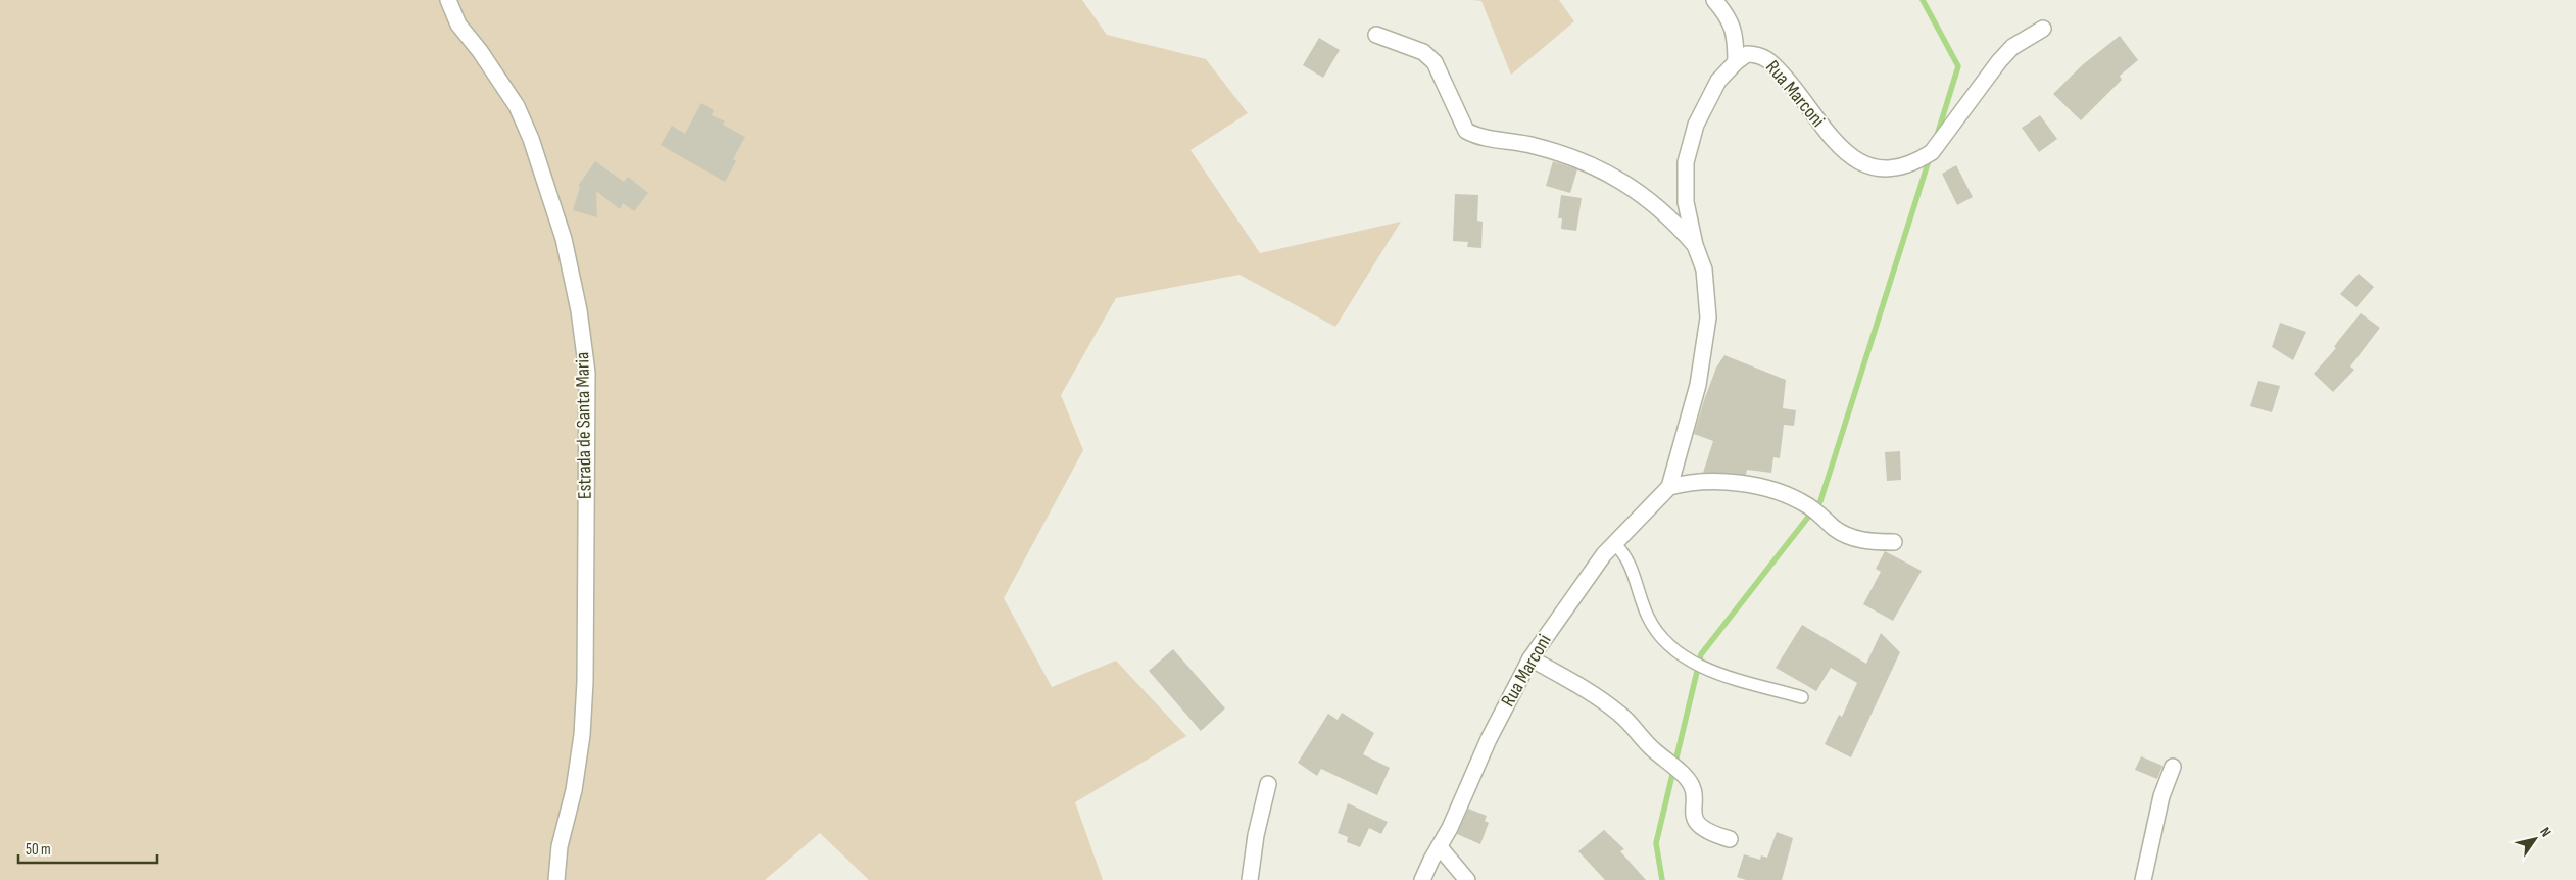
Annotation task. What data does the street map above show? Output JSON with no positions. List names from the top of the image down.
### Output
{
  "streets": {
    "street": ["Rua Marconi", "Estrada de Santa Maria"]
  },
  "scale_bar": "50 m",
  "north": "top right"
}
